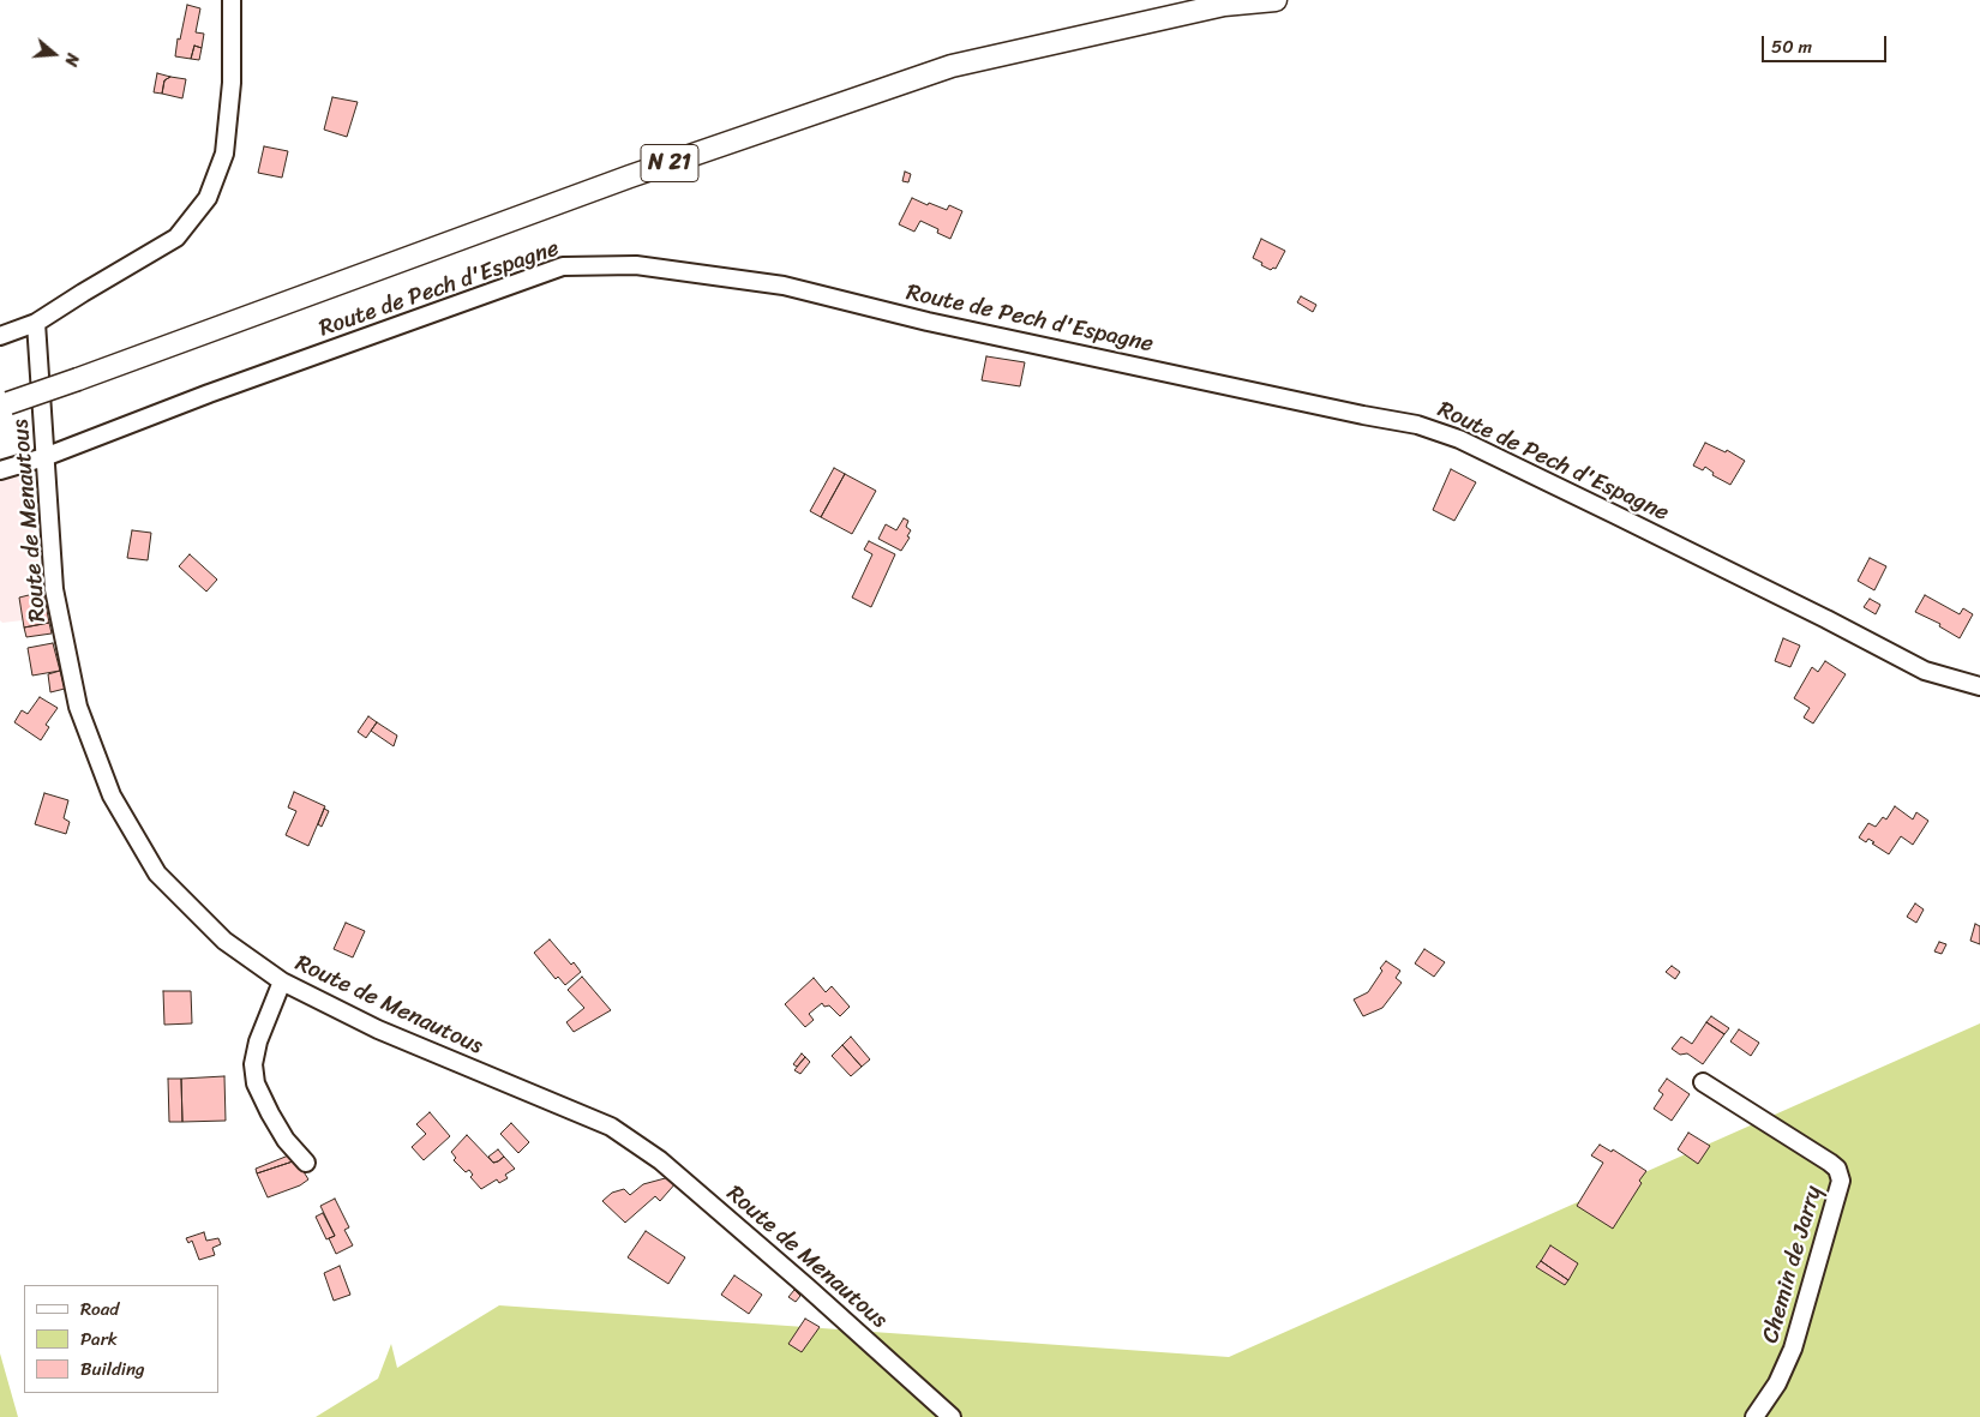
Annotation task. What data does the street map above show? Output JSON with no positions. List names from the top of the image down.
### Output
{
  "streets": {
    "main road": ["N 21"],
    "street": ["Route de Pech d'Espagne", "Route de Menautous", "Chemin de Jarry"]
  },
  "crossings": [
    ["Route de Pech d'Espagne", "Route de Menautous"]
  ],
  "legend": ["Road", "Park", "Building"],
  "scale_bar": "50 m",
  "north": "right"
}
